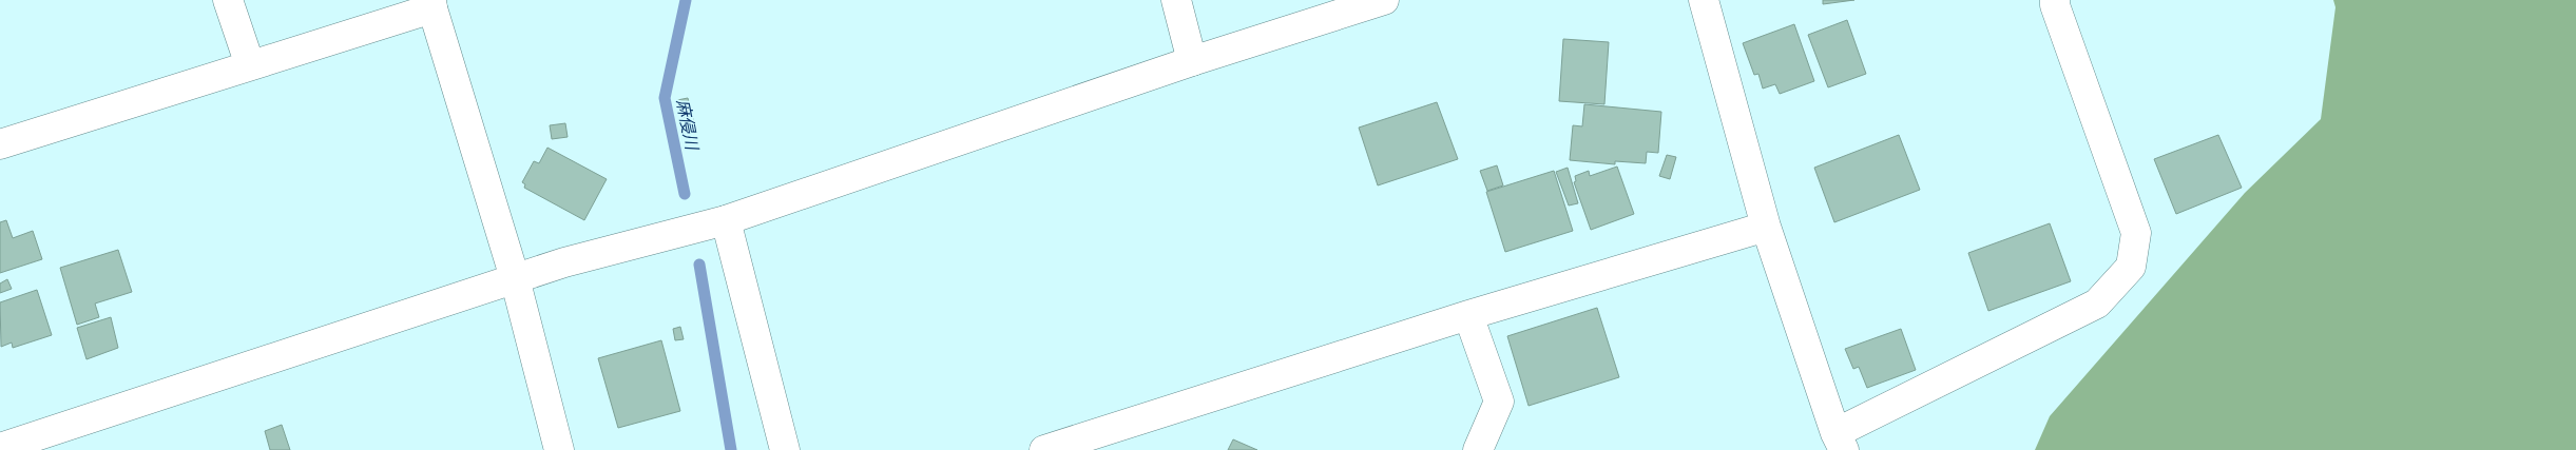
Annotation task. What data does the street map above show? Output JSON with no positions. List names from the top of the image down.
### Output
{
  "water": ["麻侵川"]
}
